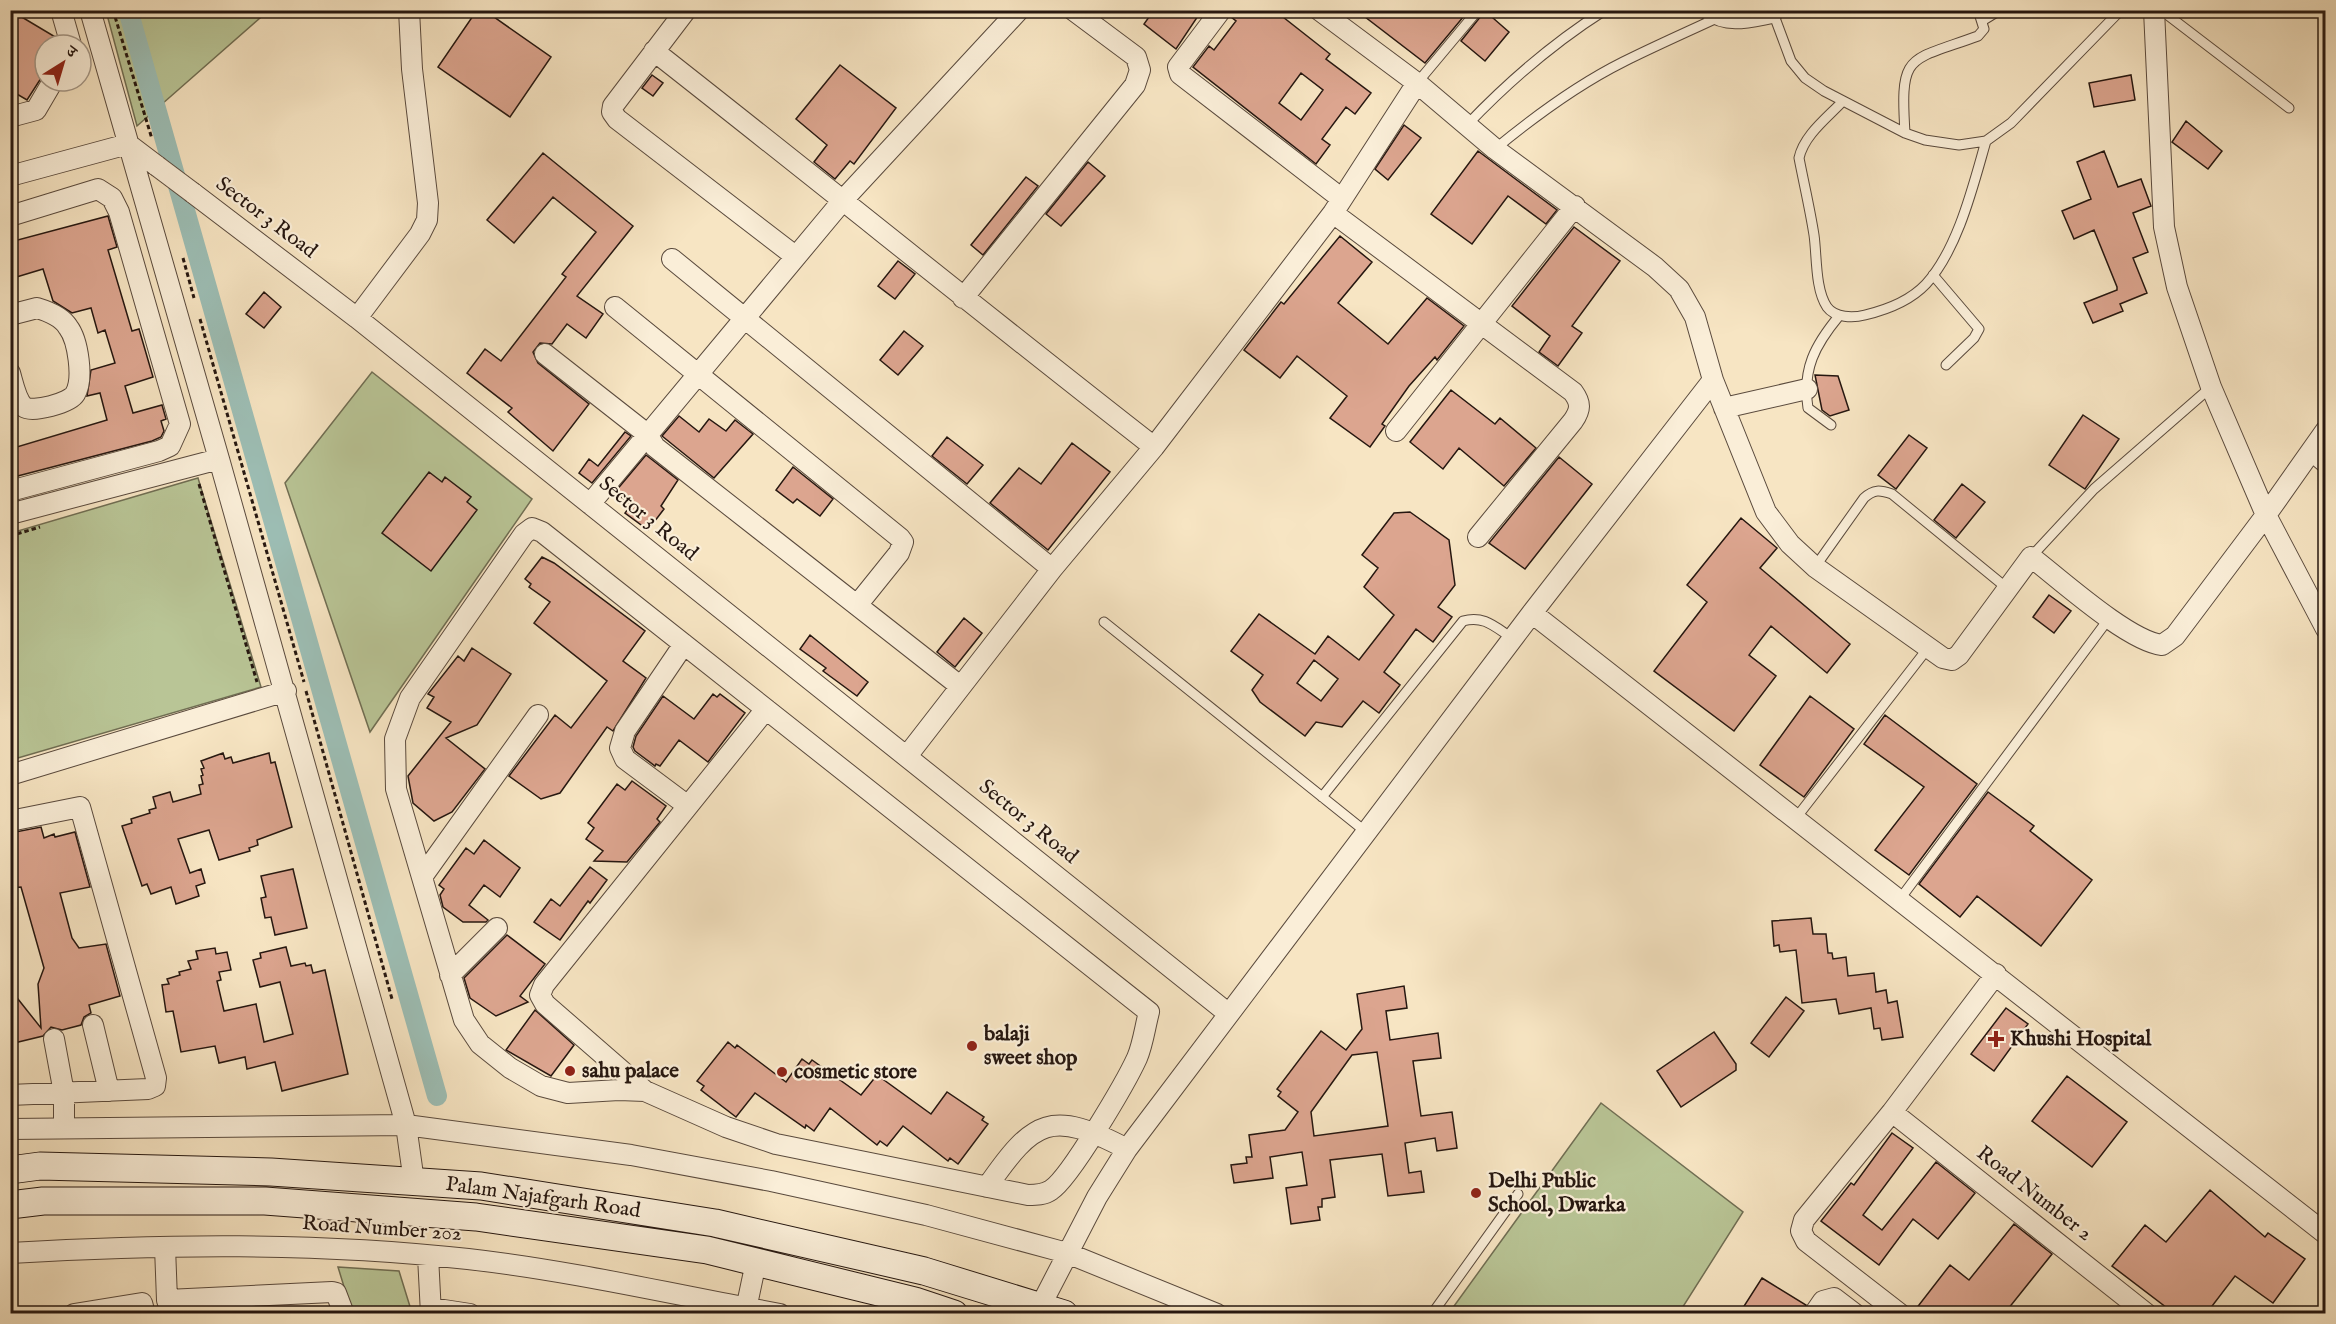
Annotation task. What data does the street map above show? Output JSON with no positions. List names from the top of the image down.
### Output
{
  "streets": {
    "main road": ["Palam Najafgarh Road"],
    "street": ["Sector 3 Road", "Road Number 2", "Road Number 202"]
  },
  "places": {
    "health": ["Khushi Hospital"],
    "other": [
      "balaji sweet shop",
      "sahu palace",
      "cosmetic store",
      "Delhi Public School, Dwarka"
    ]
  },
  "north": "top right"
}
